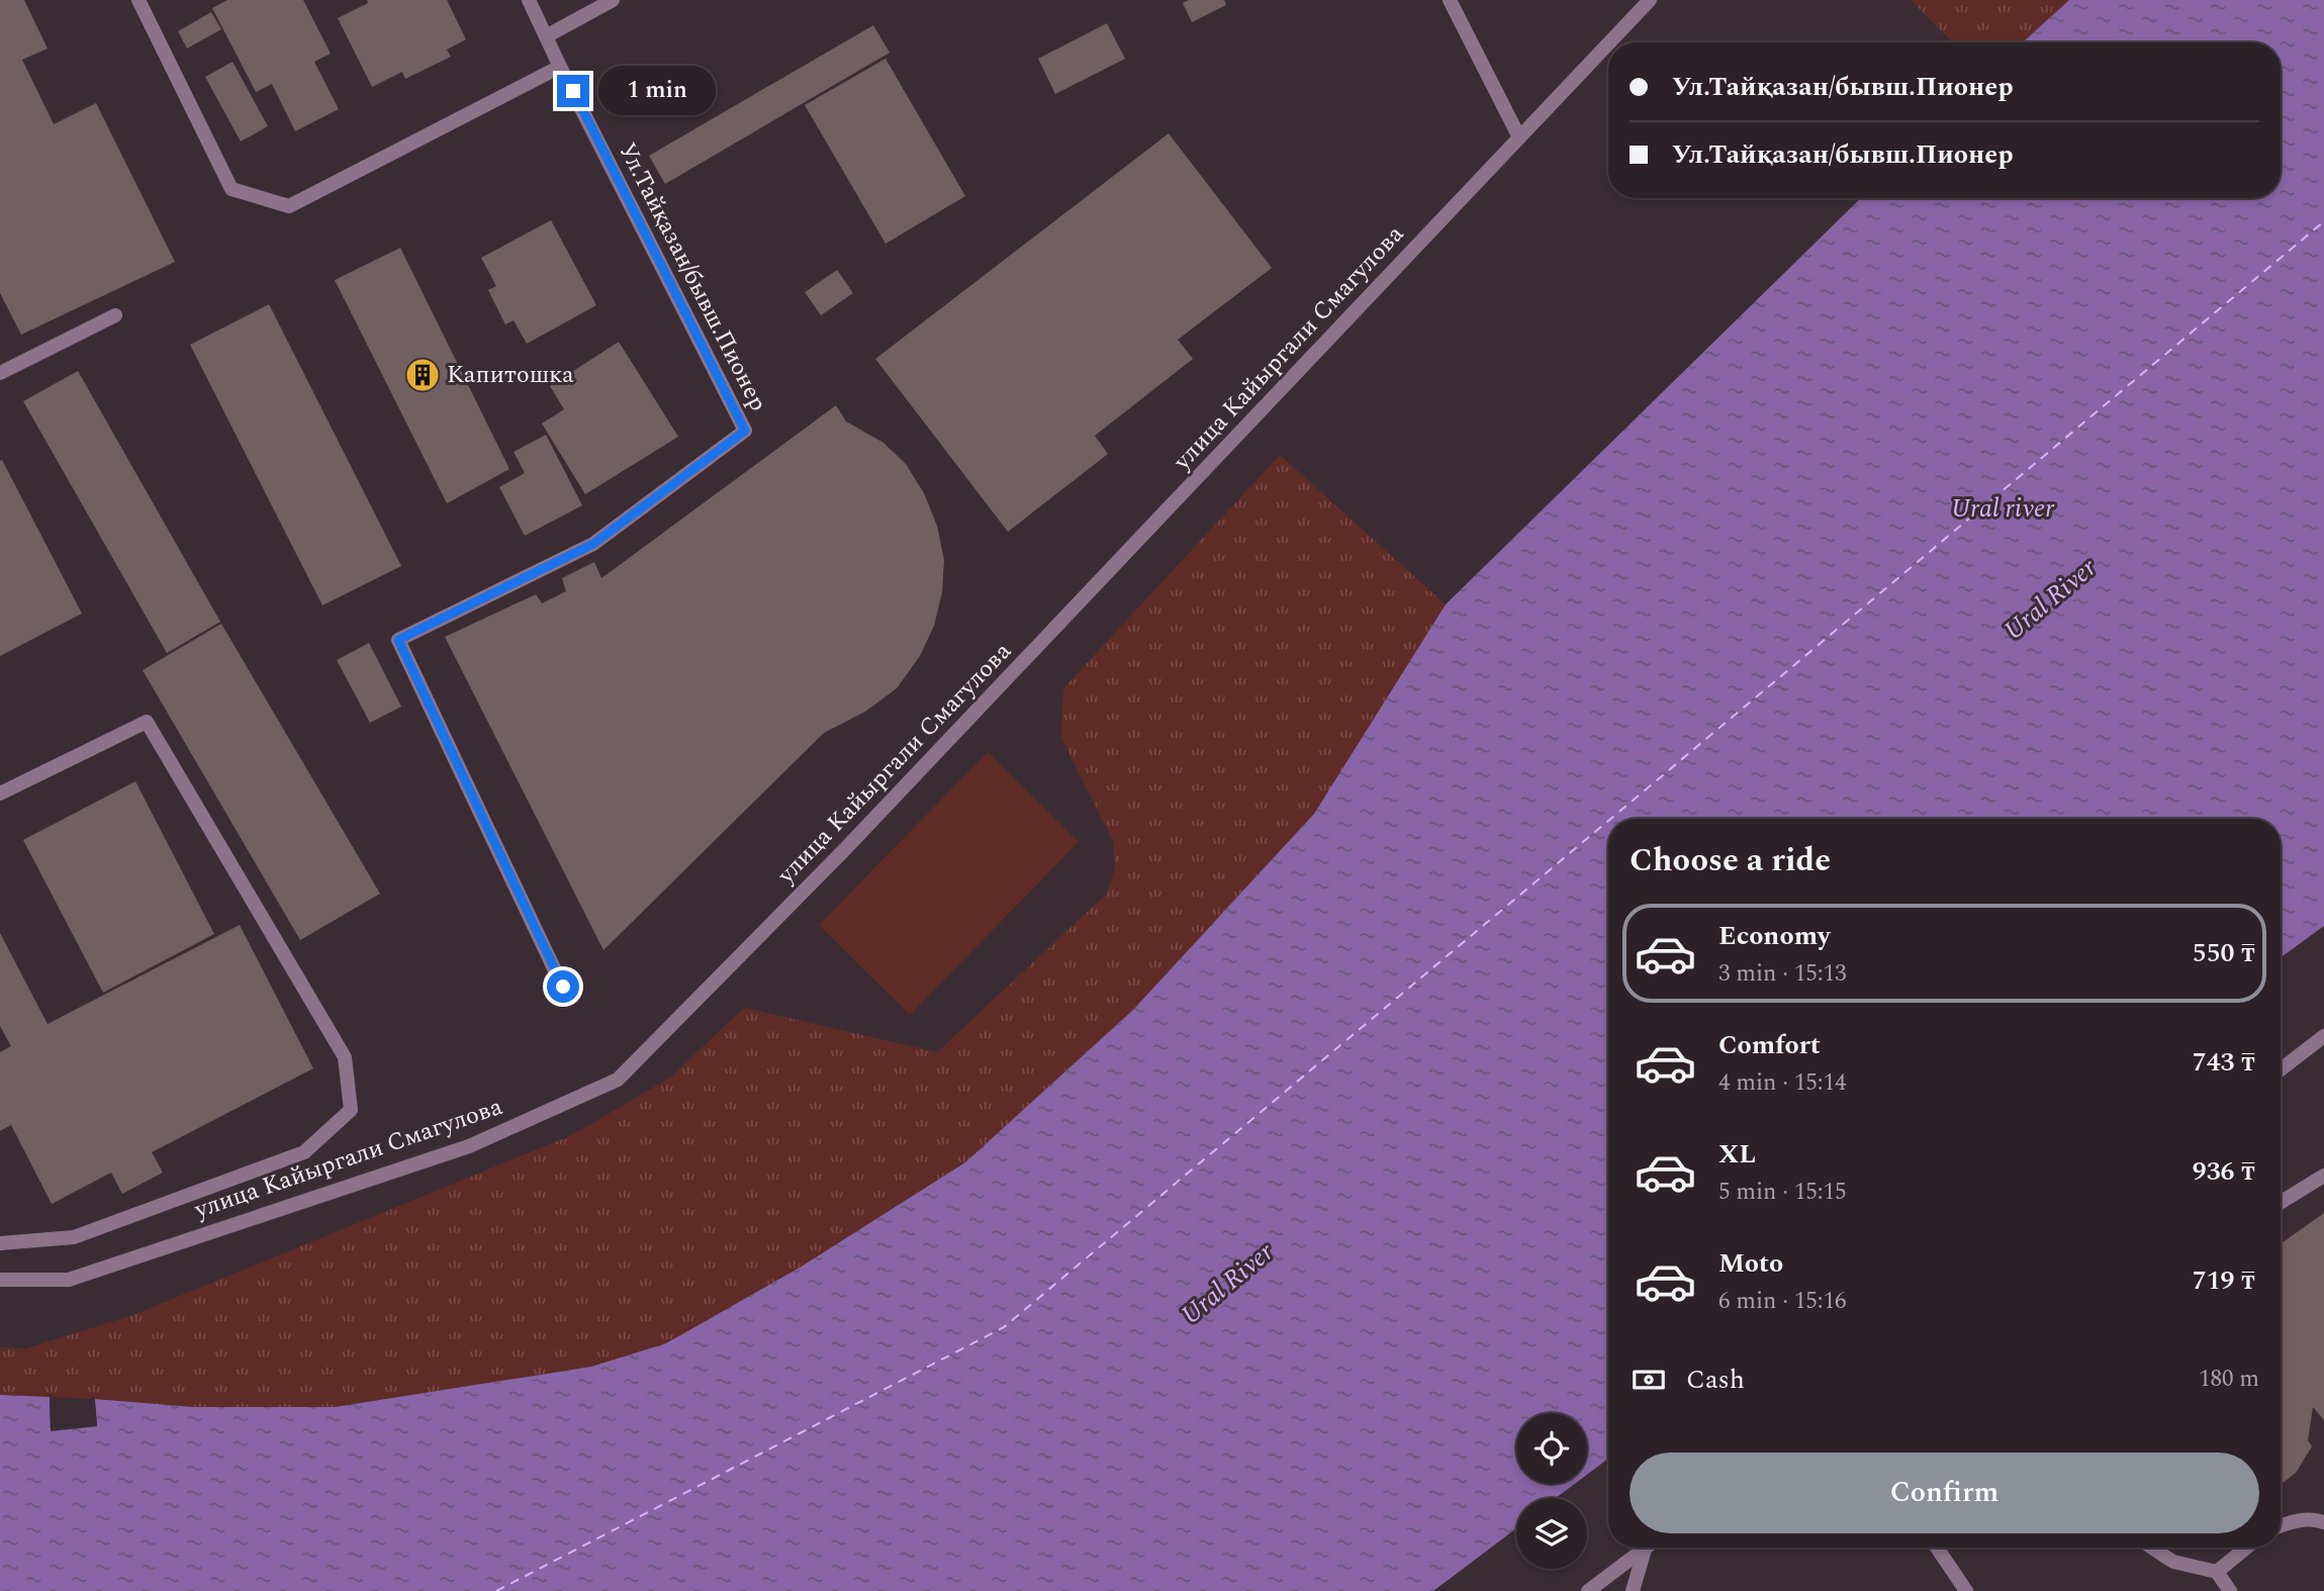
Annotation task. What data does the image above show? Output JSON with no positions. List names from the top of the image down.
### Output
{
  "streets": {
    "street": ["Ул.Тайқазан/бывш.Пионер", "улица Кайыргали Смагулова"]
  },
  "water": ["Ural river", "Ural River"],
  "places": {
    "building": ["Капитошка"]
  },
  "page": {
    "banner": ["Ул.Тайқазан/бывш.Пионер", "Ул.Тайқазан/бывш.Пионер"],
    "bubble": "1 min",
    "heading": "Choose a ride",
    "list": [
      {
        "name": "Economy",
        "note": "3 min · 15:13",
        "value": "550 ₸"
      },
      {
        "name": "Comfort",
        "note": "4 min · 15:14",
        "value": "743 ₸"
      },
      {
        "name": "XL",
        "note": "5 min · 15:15",
        "value": "936 ₸"
      },
      {
        "name": "Moto",
        "note": "6 min · 15:16",
        "value": "719 ₸"
      }
    ],
    "pay": ["Cash", "180 m"],
    "buttons": "Confirm"
  }
}
